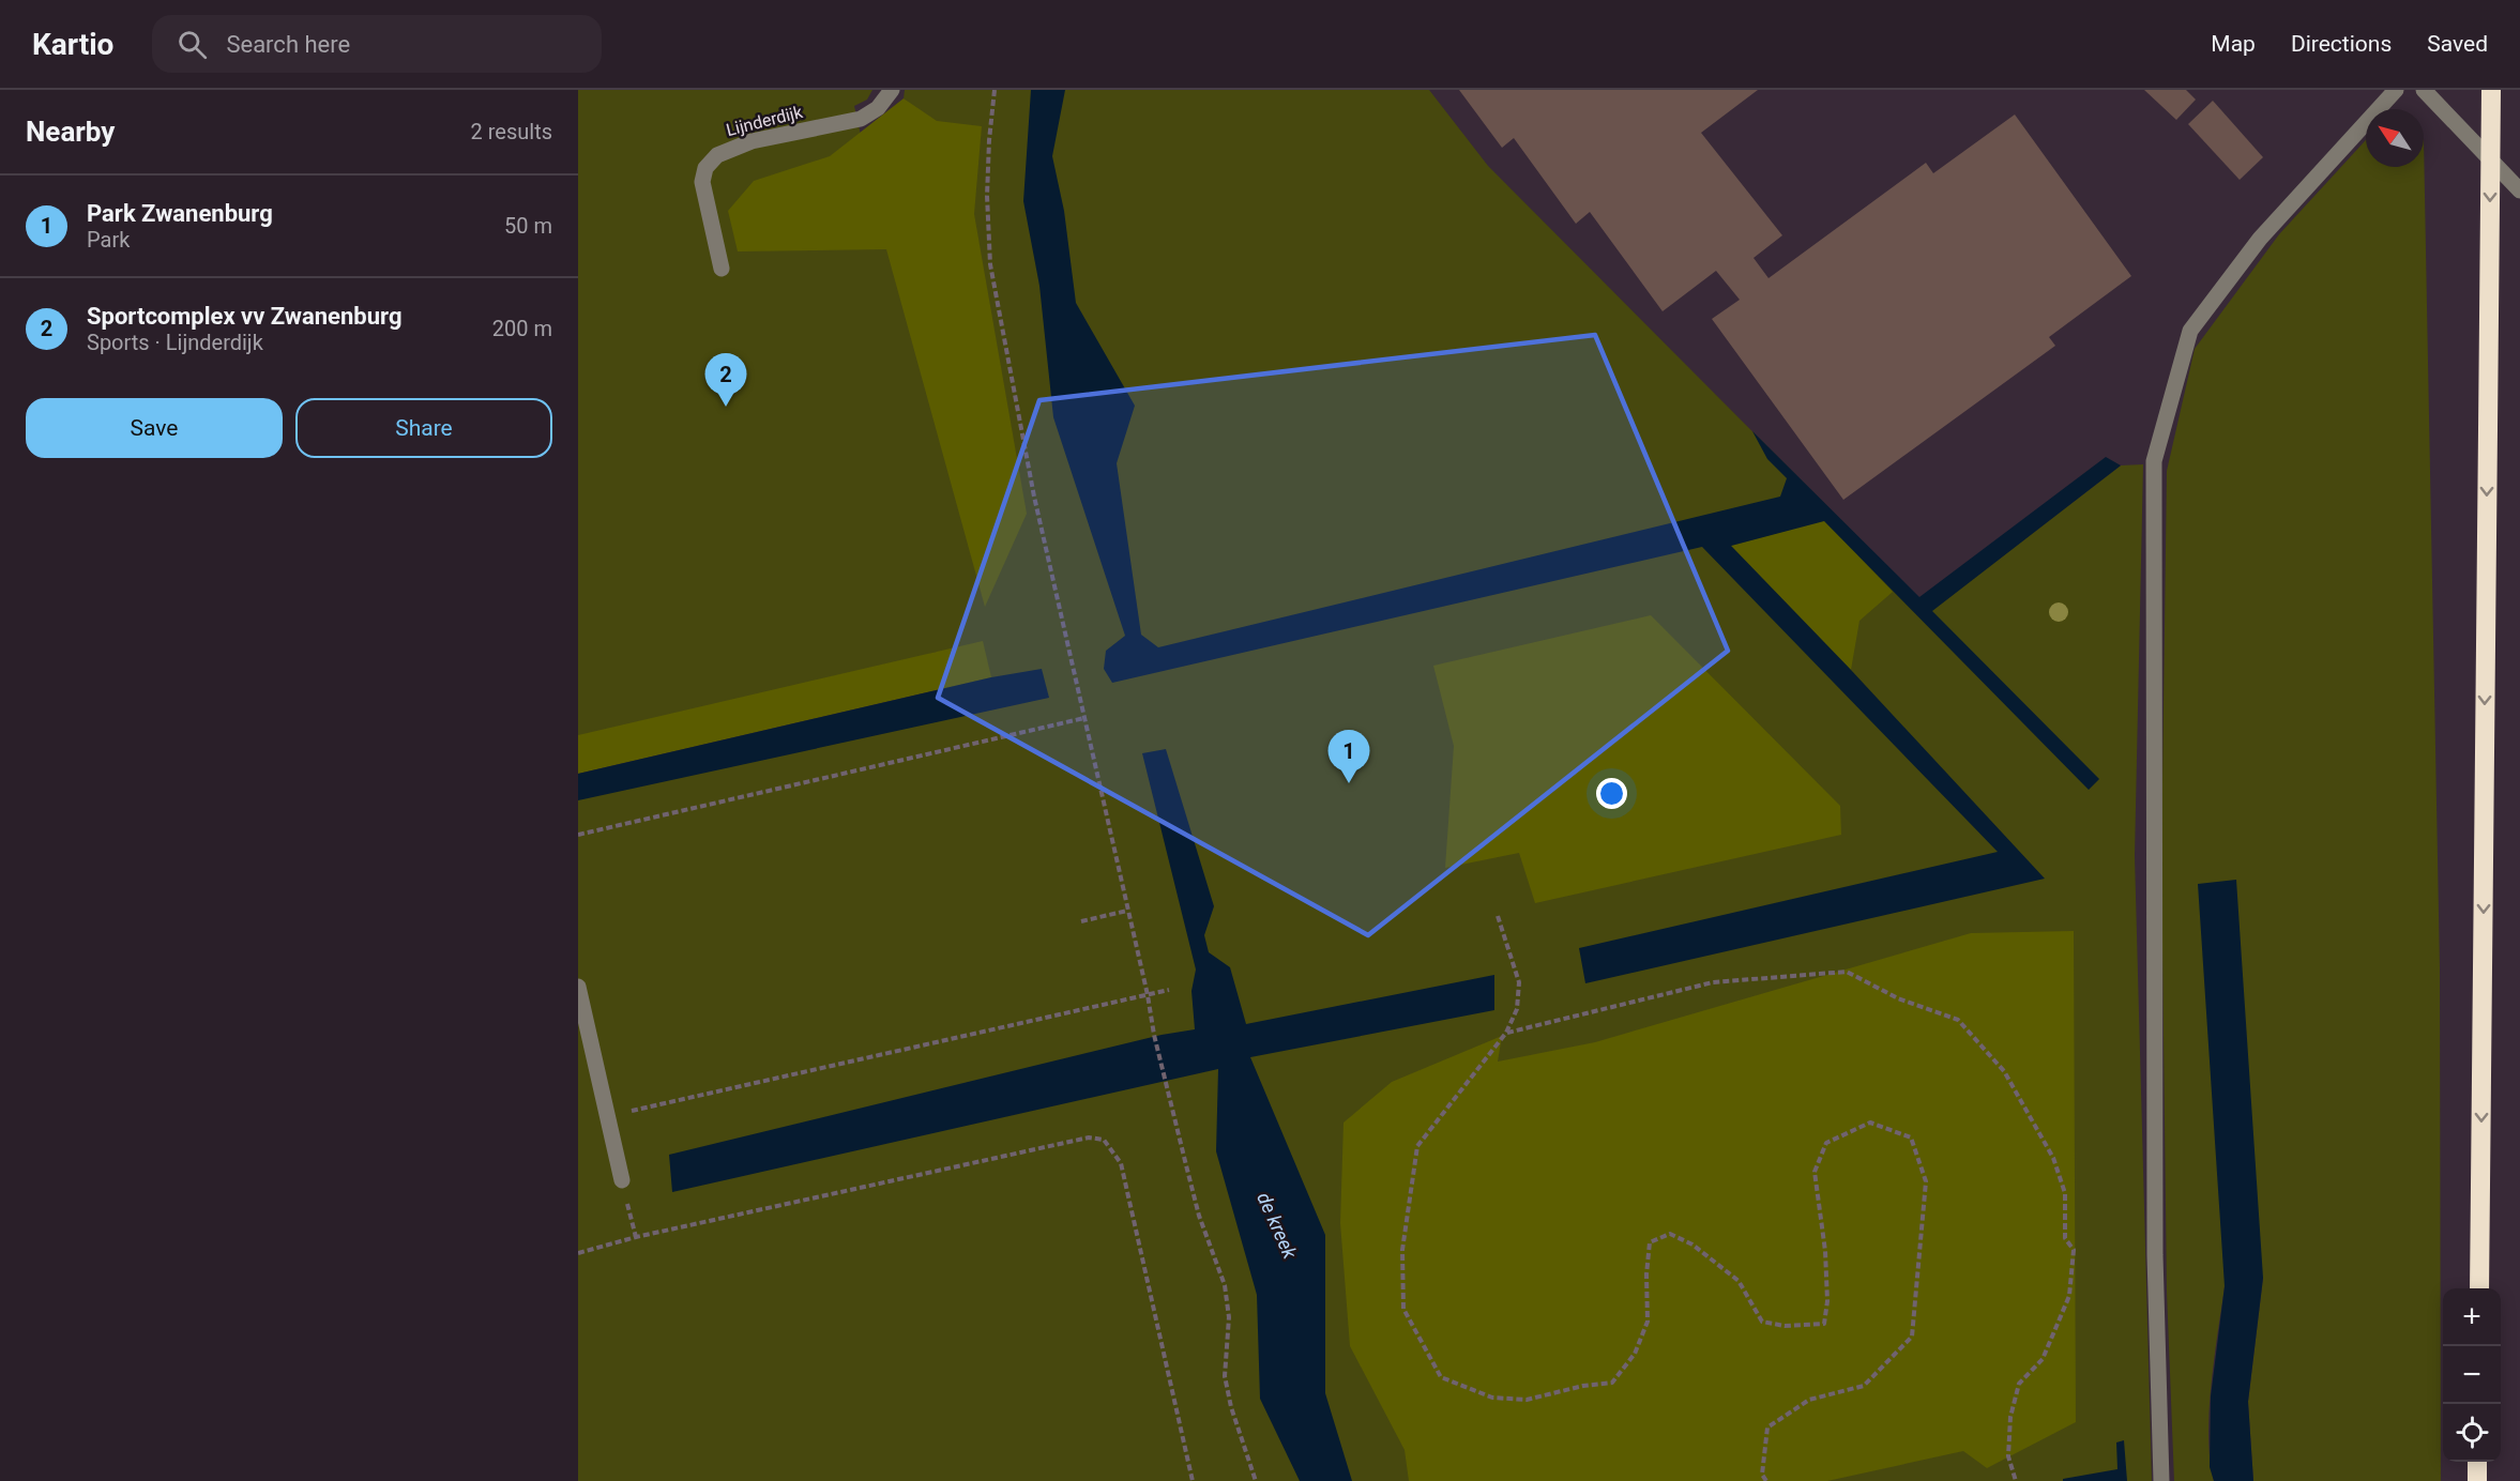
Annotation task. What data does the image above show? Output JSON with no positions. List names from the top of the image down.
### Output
{
  "streets": {
    "street": ["Lijnderdijk"]
  },
  "water": ["de kreek"],
  "north": "top left",
  "page": {
    "header": "Kartio",
    "search": "Search here",
    "nav": ["Map", "Directions", "Saved"],
    "heading": ["Nearby", "2 results"],
    "list": [
      {
        "mark": "1",
        "name": "Park Zwanenburg",
        "note": "Park",
        "value": "50 m"
      },
      {
        "mark": "2",
        "name": "Sportcomplex vv Zwanenburg",
        "note": "Sports · Lijnderdijk",
        "value": "200 m"
      }
    ],
    "pins": ["2", "1"],
    "buttons": ["Save", "Share"],
    "map_buttons": ["+", "−"]
  }
}
